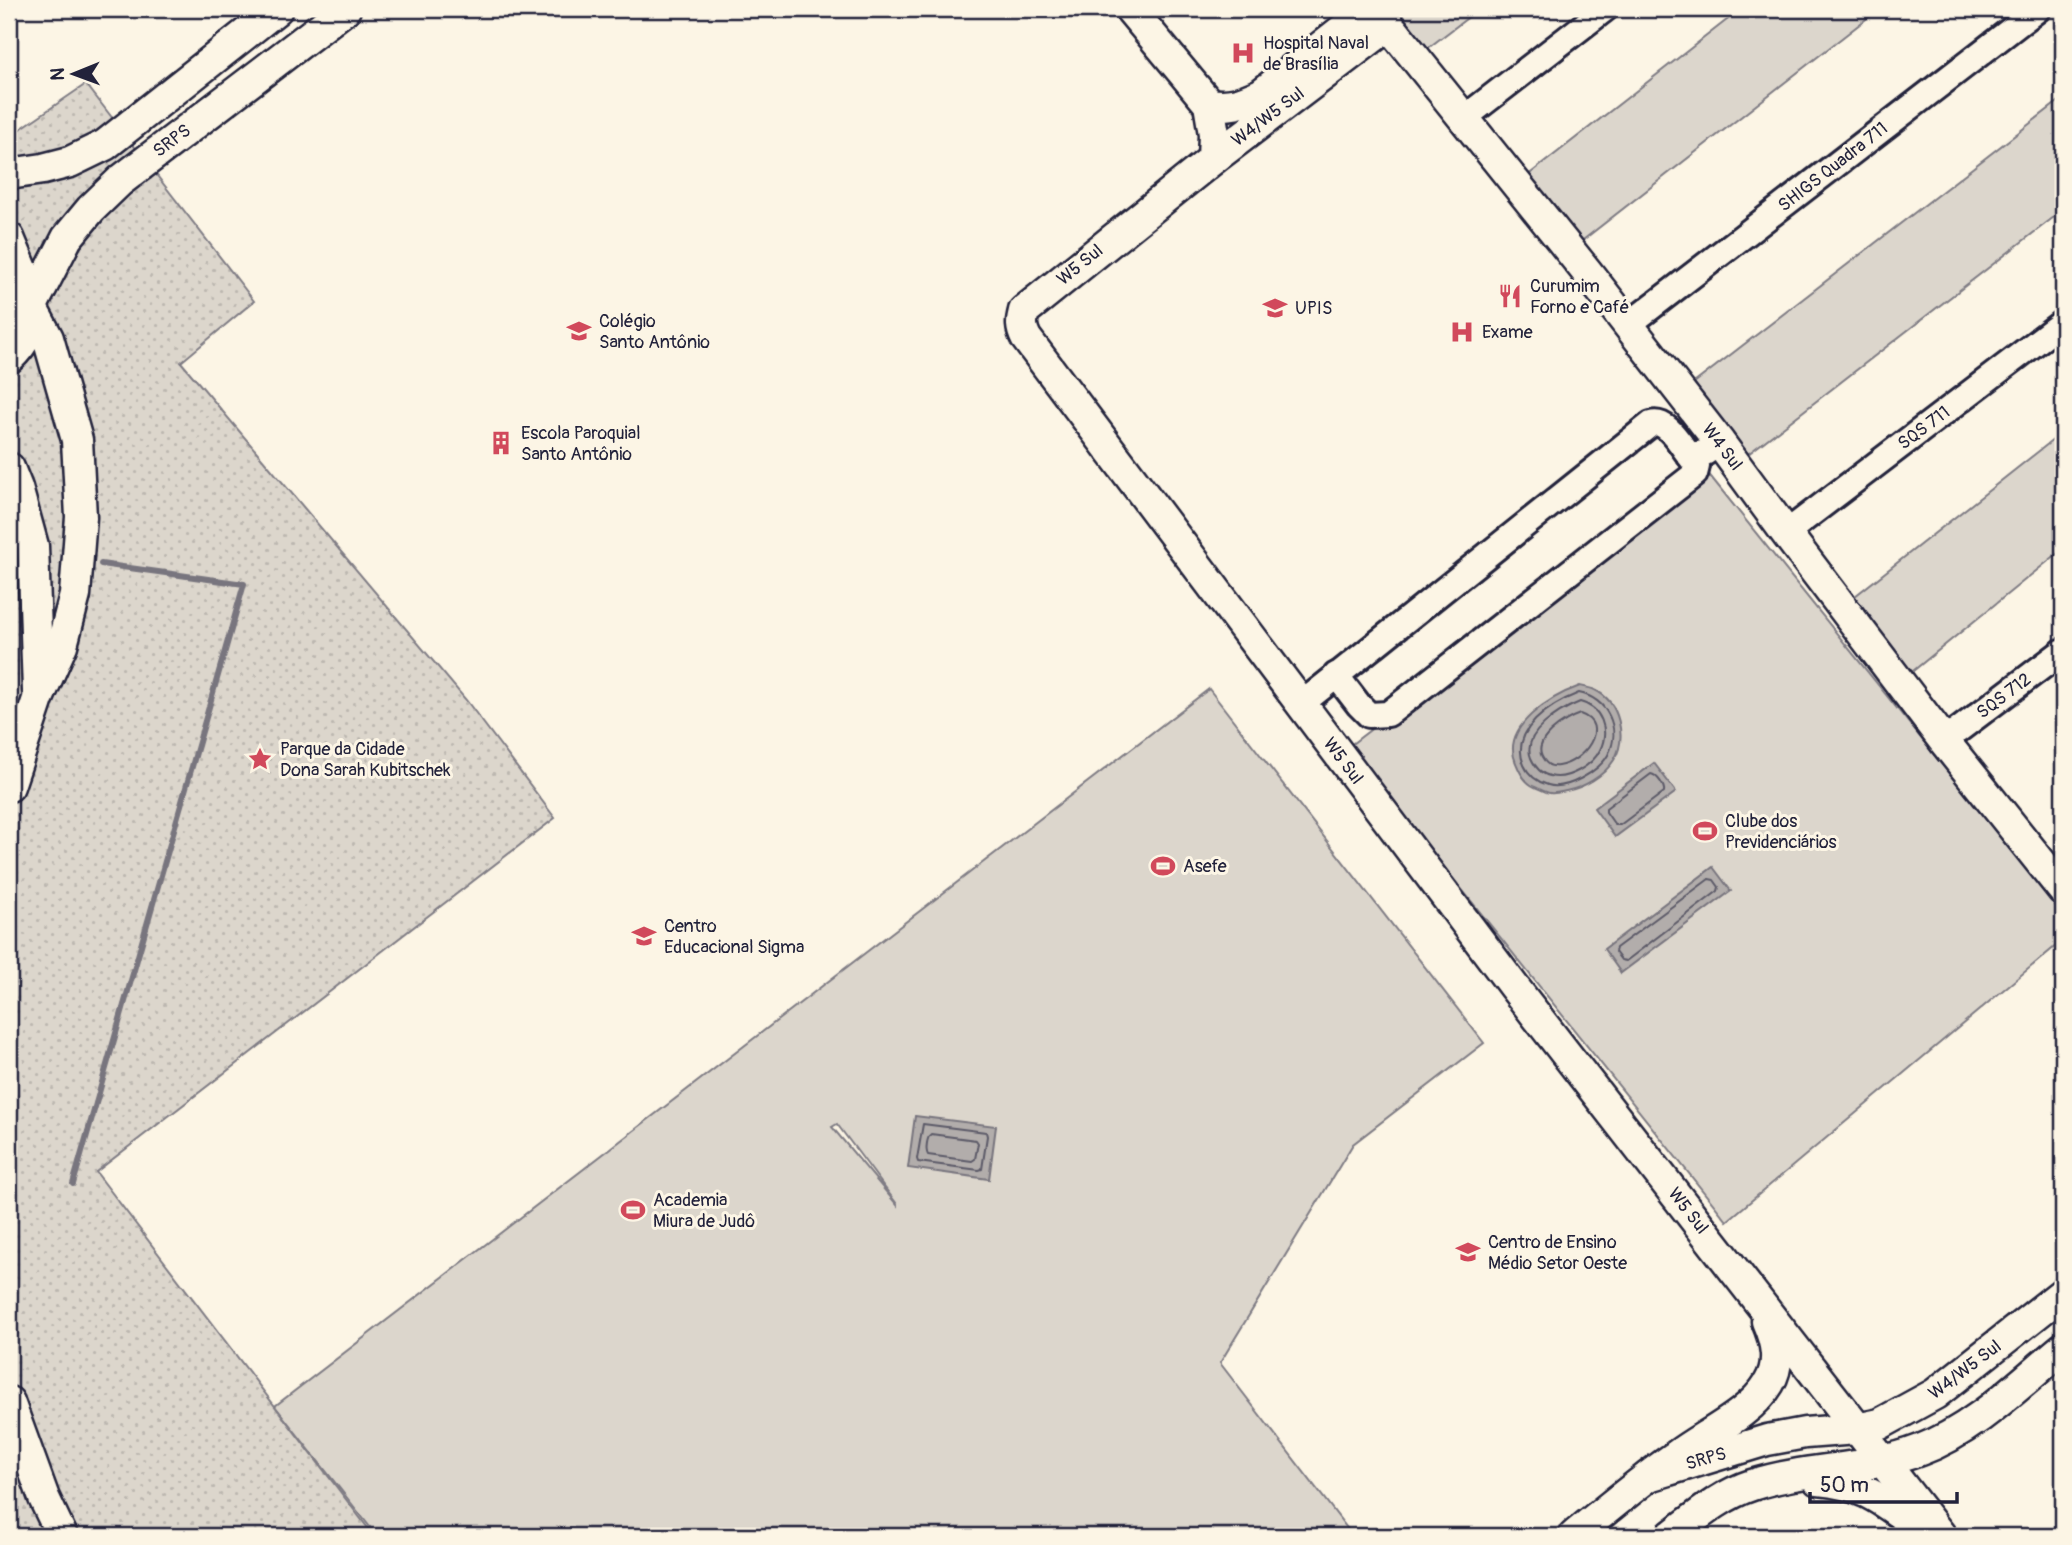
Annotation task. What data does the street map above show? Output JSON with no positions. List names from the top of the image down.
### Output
{
  "streets": {
    "main road": [
      "W4/W5 Sul",
      "SRPS",
      "W5 Sul",
      "W4 Sul"
    ],
    "street": ["SHIGS Quadra 711", "SQS 711", "SQS 712"]
  },
  "crossings": [
    ["W4/W5 Sul", "SRPS"],
    ["W4/W5 Sul", "W5 Sul"],
    ["W4/W5 Sul", "W4 Sul"],
    ["SRPS", "W5 Sul"],
    ["SHIGS Quadra 711", "W4 Sul"],
    ["SQS 711", "W4 Sul"],
    ["W4 Sul", "SQS 712"]
  ],
  "places": {
    "hospital": ["Hospital Naval de Brasília", "Exame"],
    "restaurant": ["Curumim Forno e Café"],
    "school or university": [
      "UPIS",
      "Colégio Santo Antônio",
      "Centro Educacional Sigma",
      "Centro de Ensino Médio Setor Oeste"
    ],
    "building": ["Escola Paroquial Santo Antônio"],
    "place": ["Parque da Cidade Dona Sarah Kubitschek"],
    "sports": ["Clube dos Previdenciários", "Asefe", "Academia Miura de Judô"]
  },
  "scale_bar": "50 m",
  "north": "left"
}
